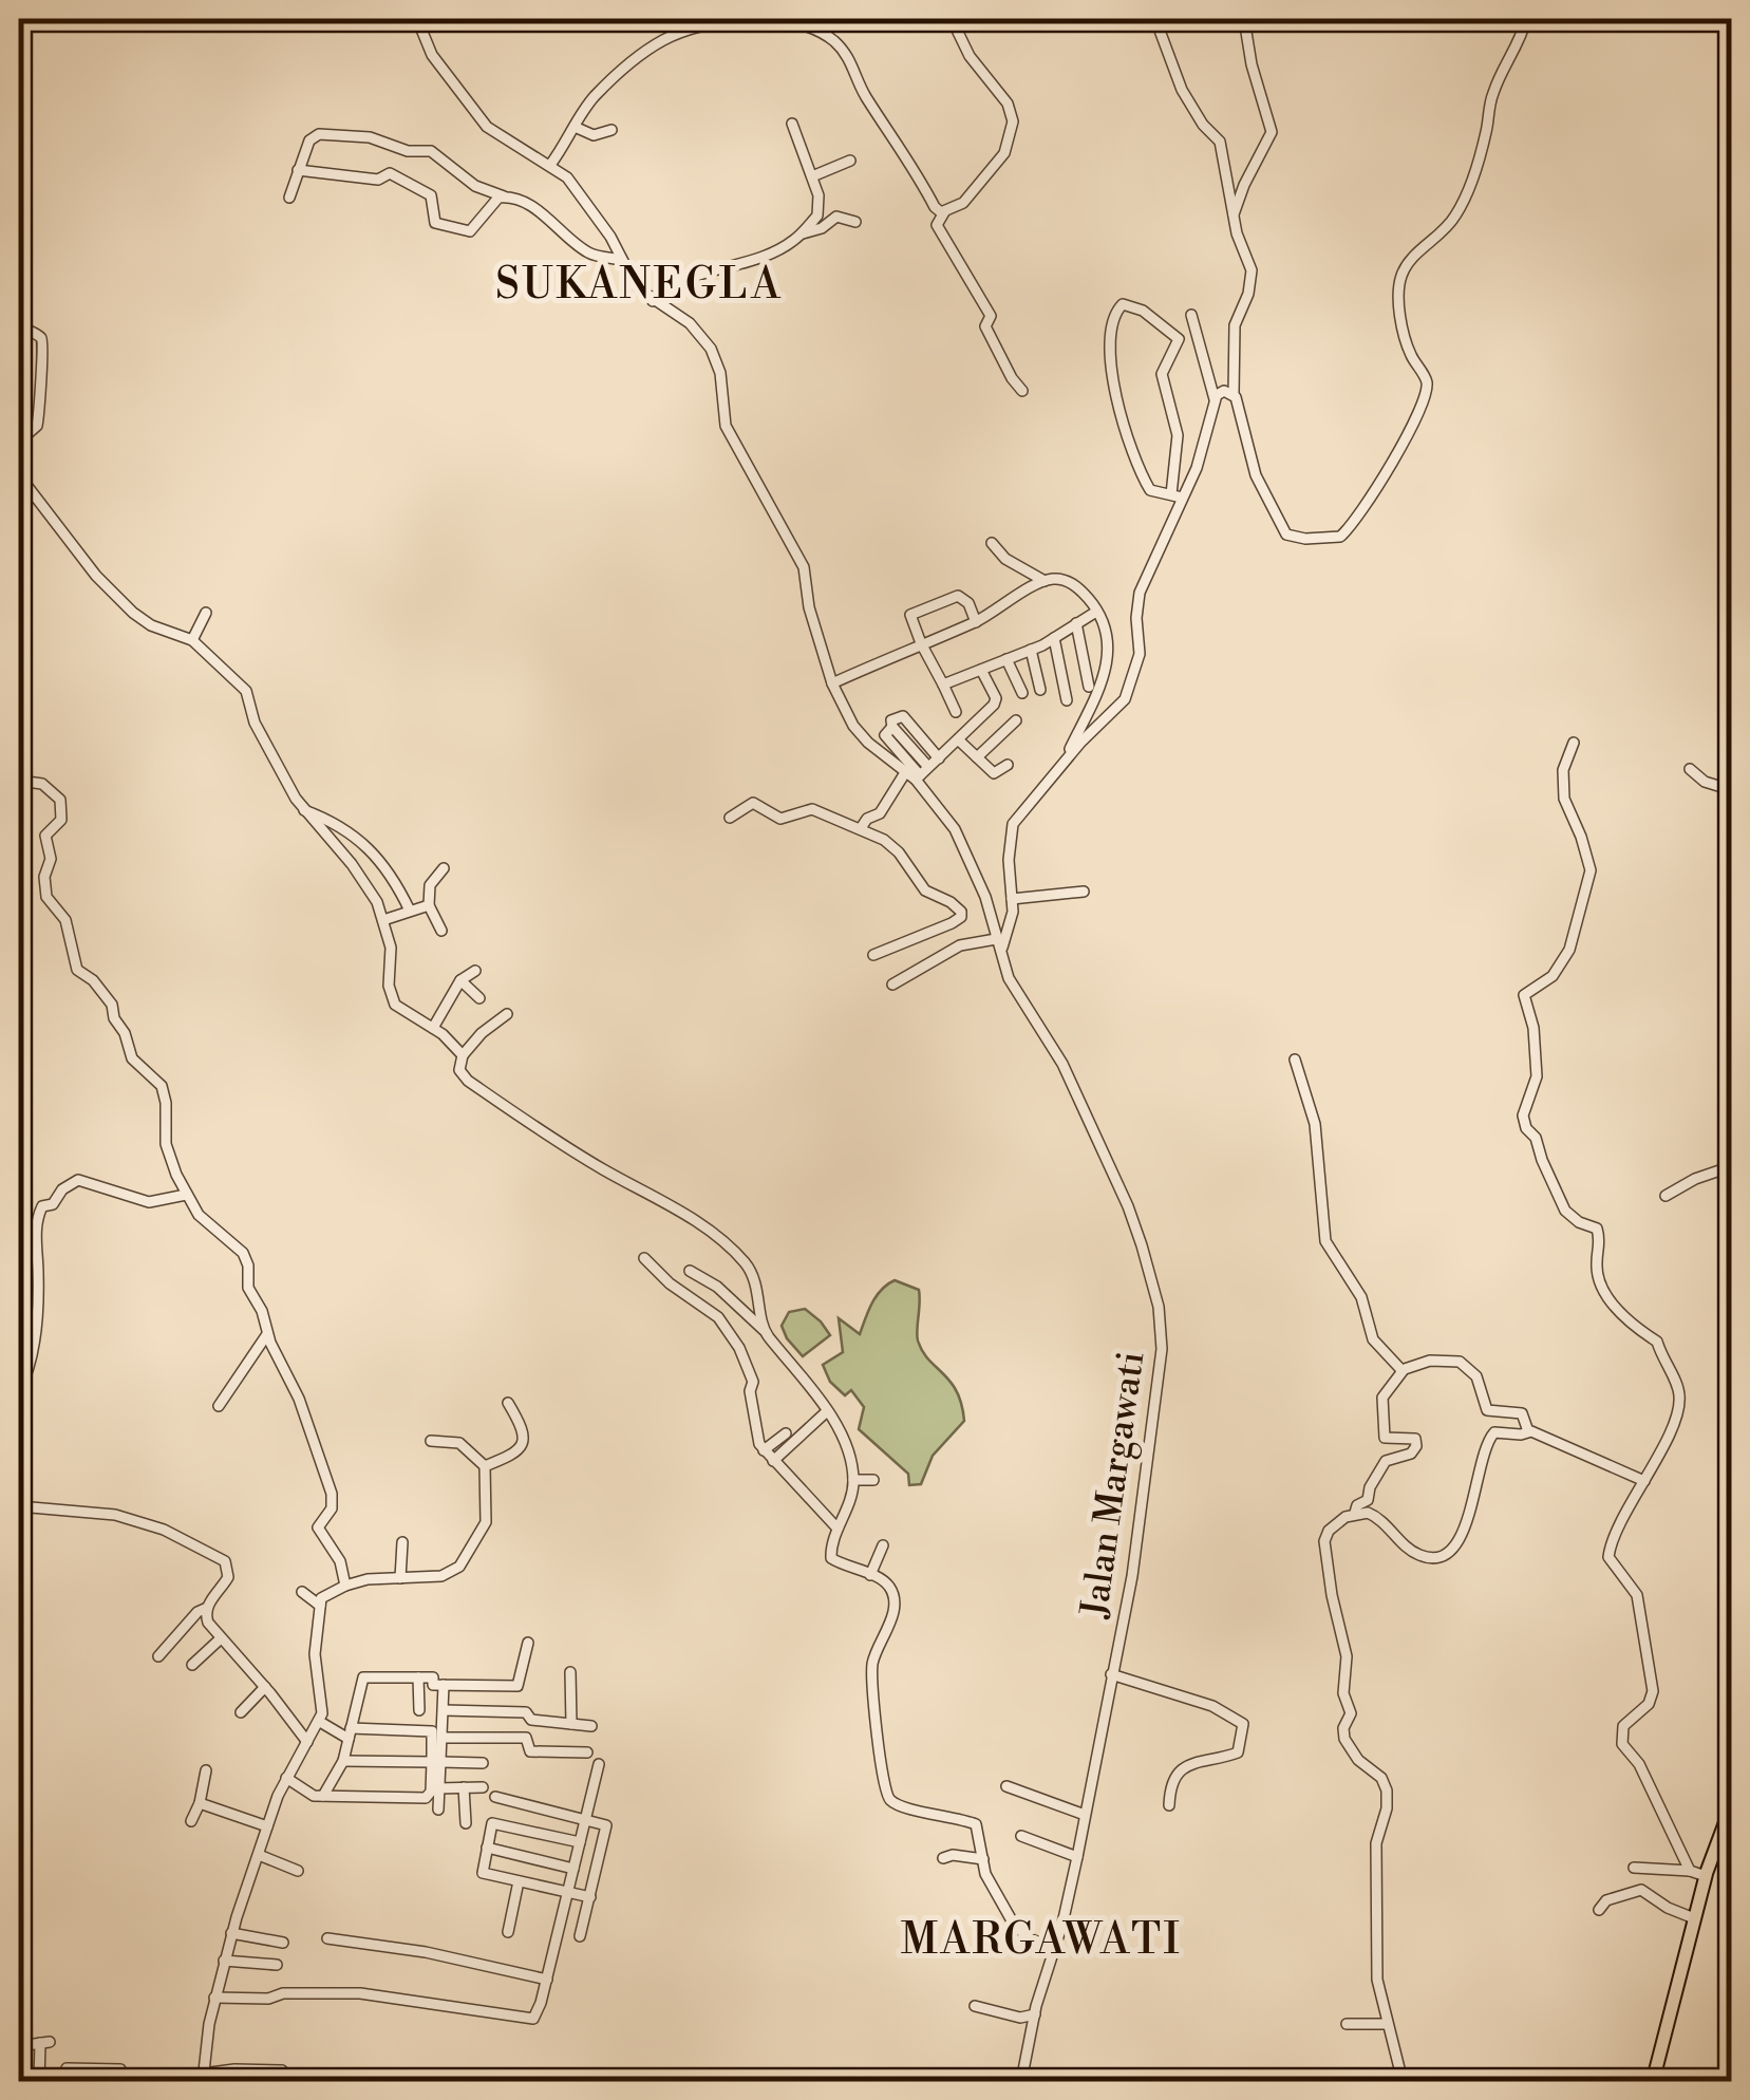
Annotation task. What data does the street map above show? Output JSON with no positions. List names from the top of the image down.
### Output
{
  "streets": {
    "street": ["Jalan Margawati"]
  },
  "districts": ["SUKANEGLA", "MARGAWATI"]
}
